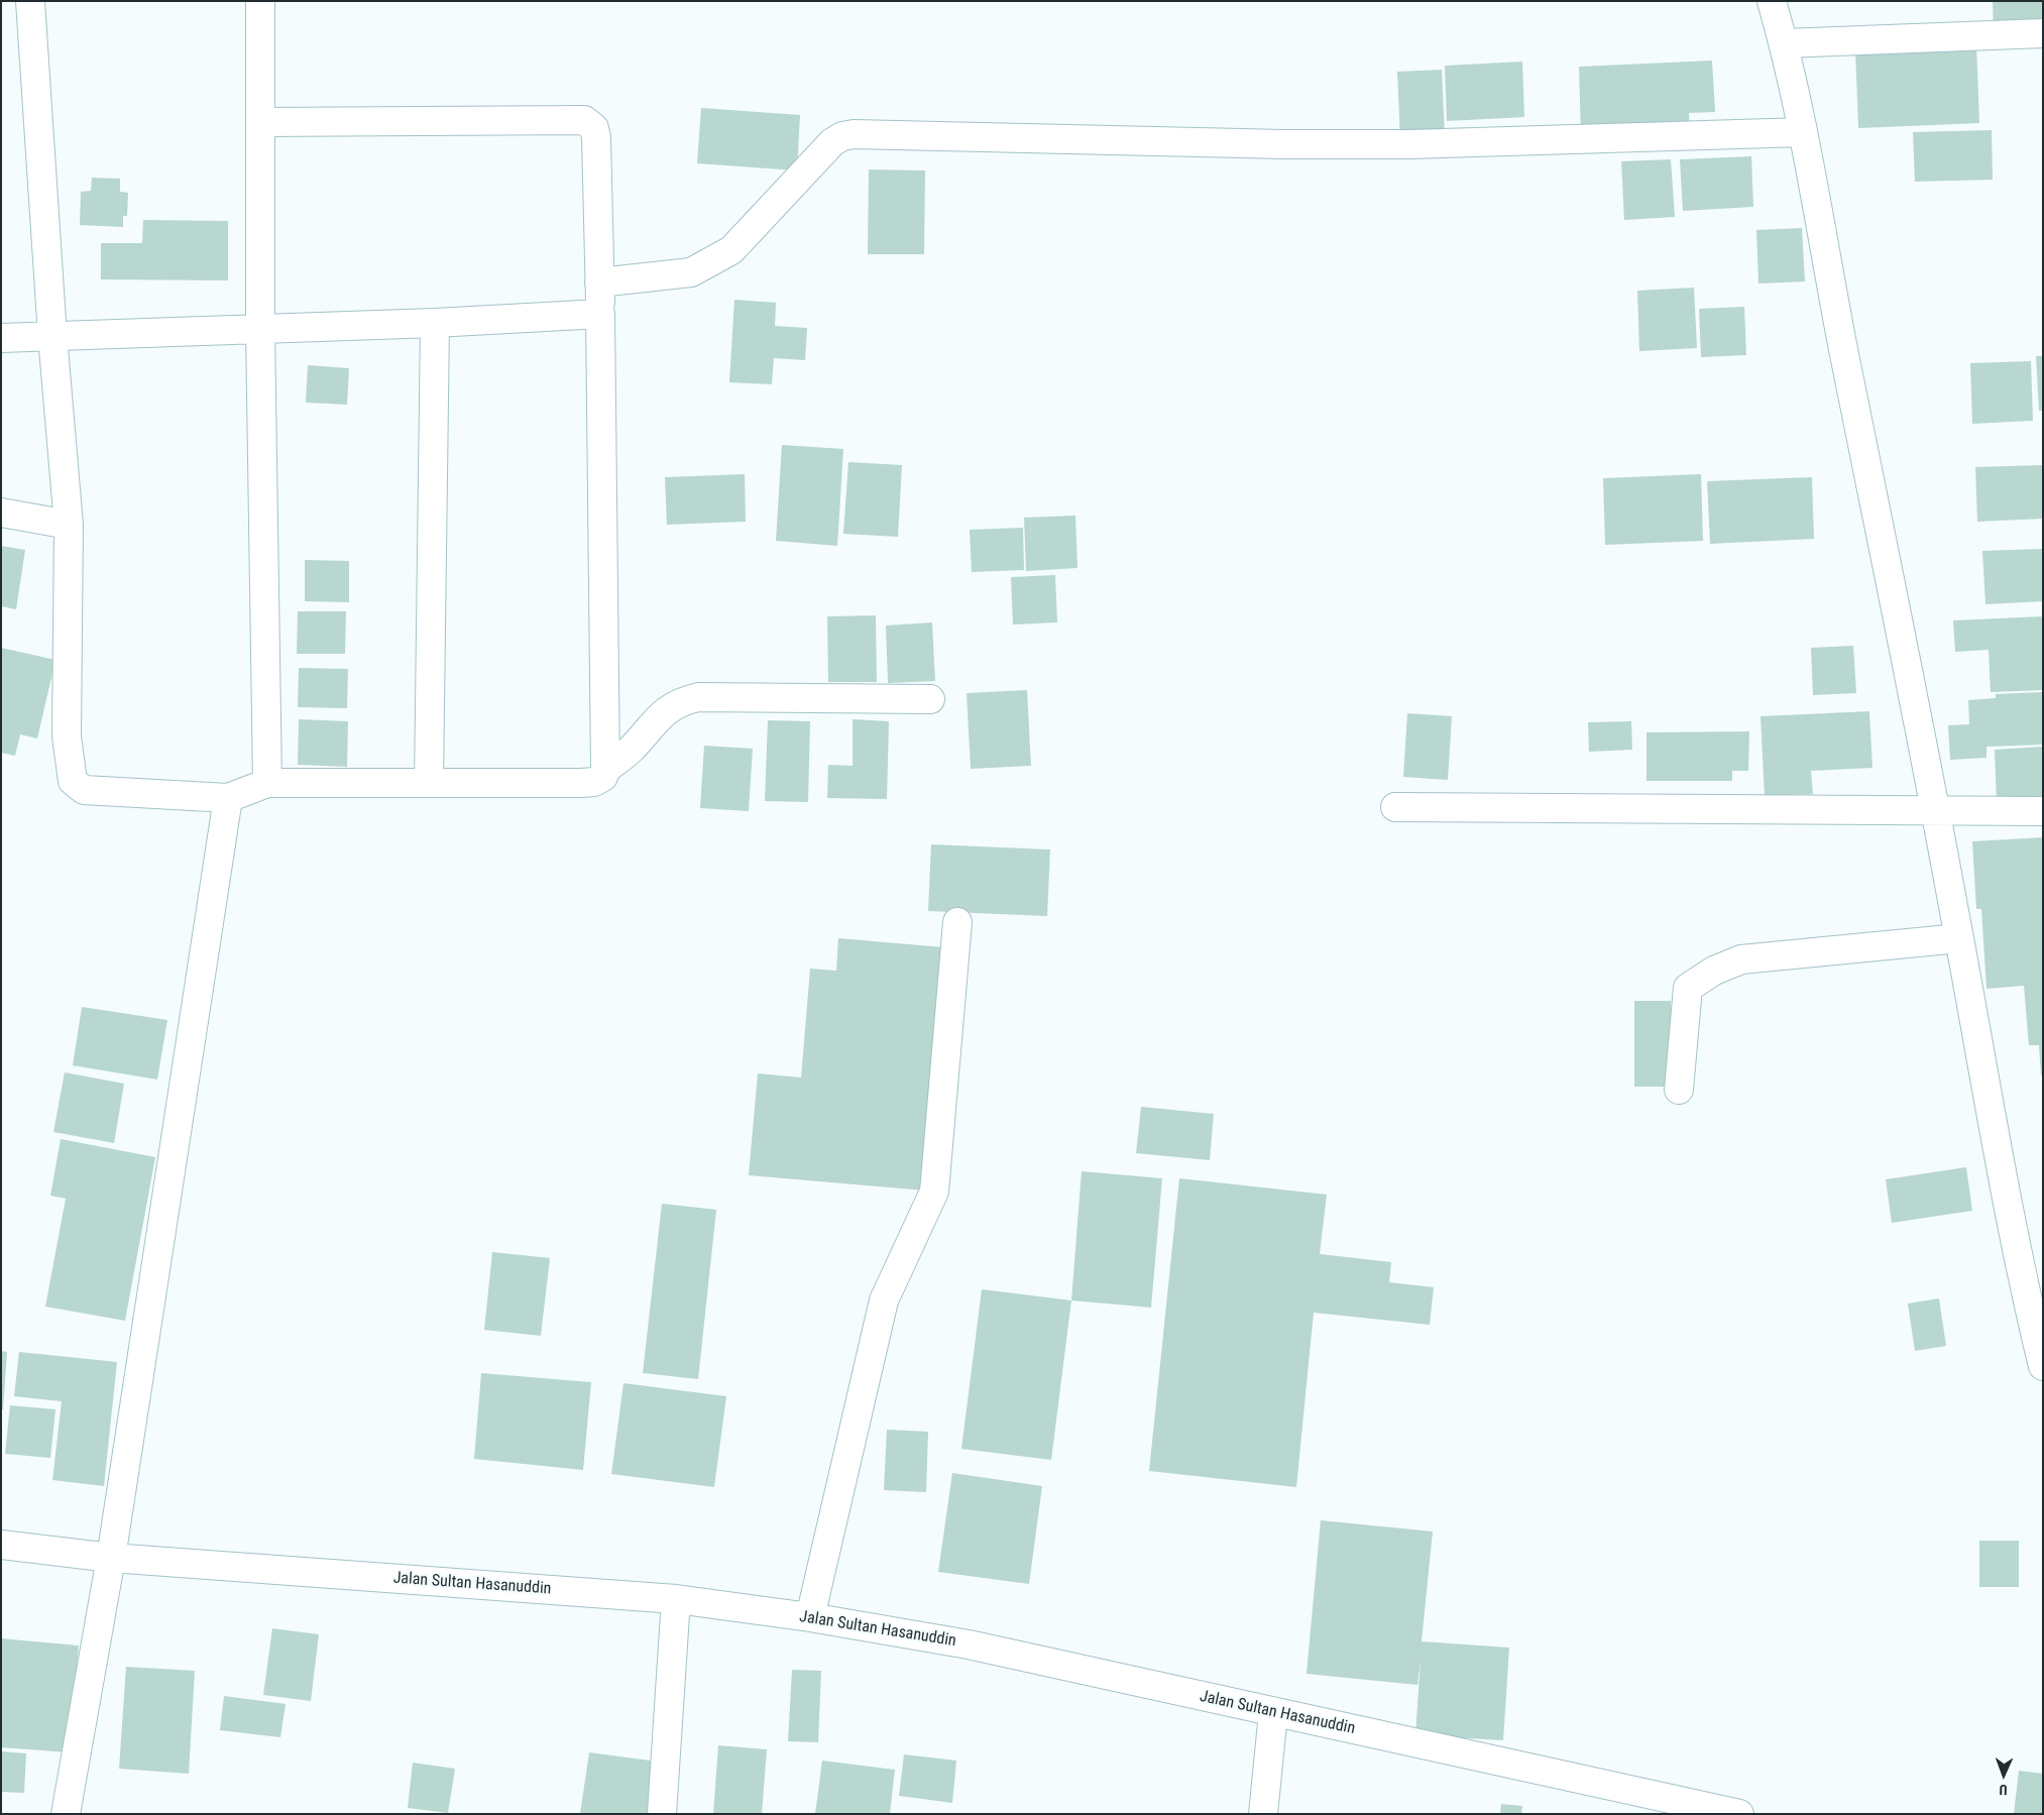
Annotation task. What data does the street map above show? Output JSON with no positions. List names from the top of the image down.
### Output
{
  "streets": {
    "street": ["Jalan Sultan Hasanuddin"]
  },
  "north": "bottom"
}
